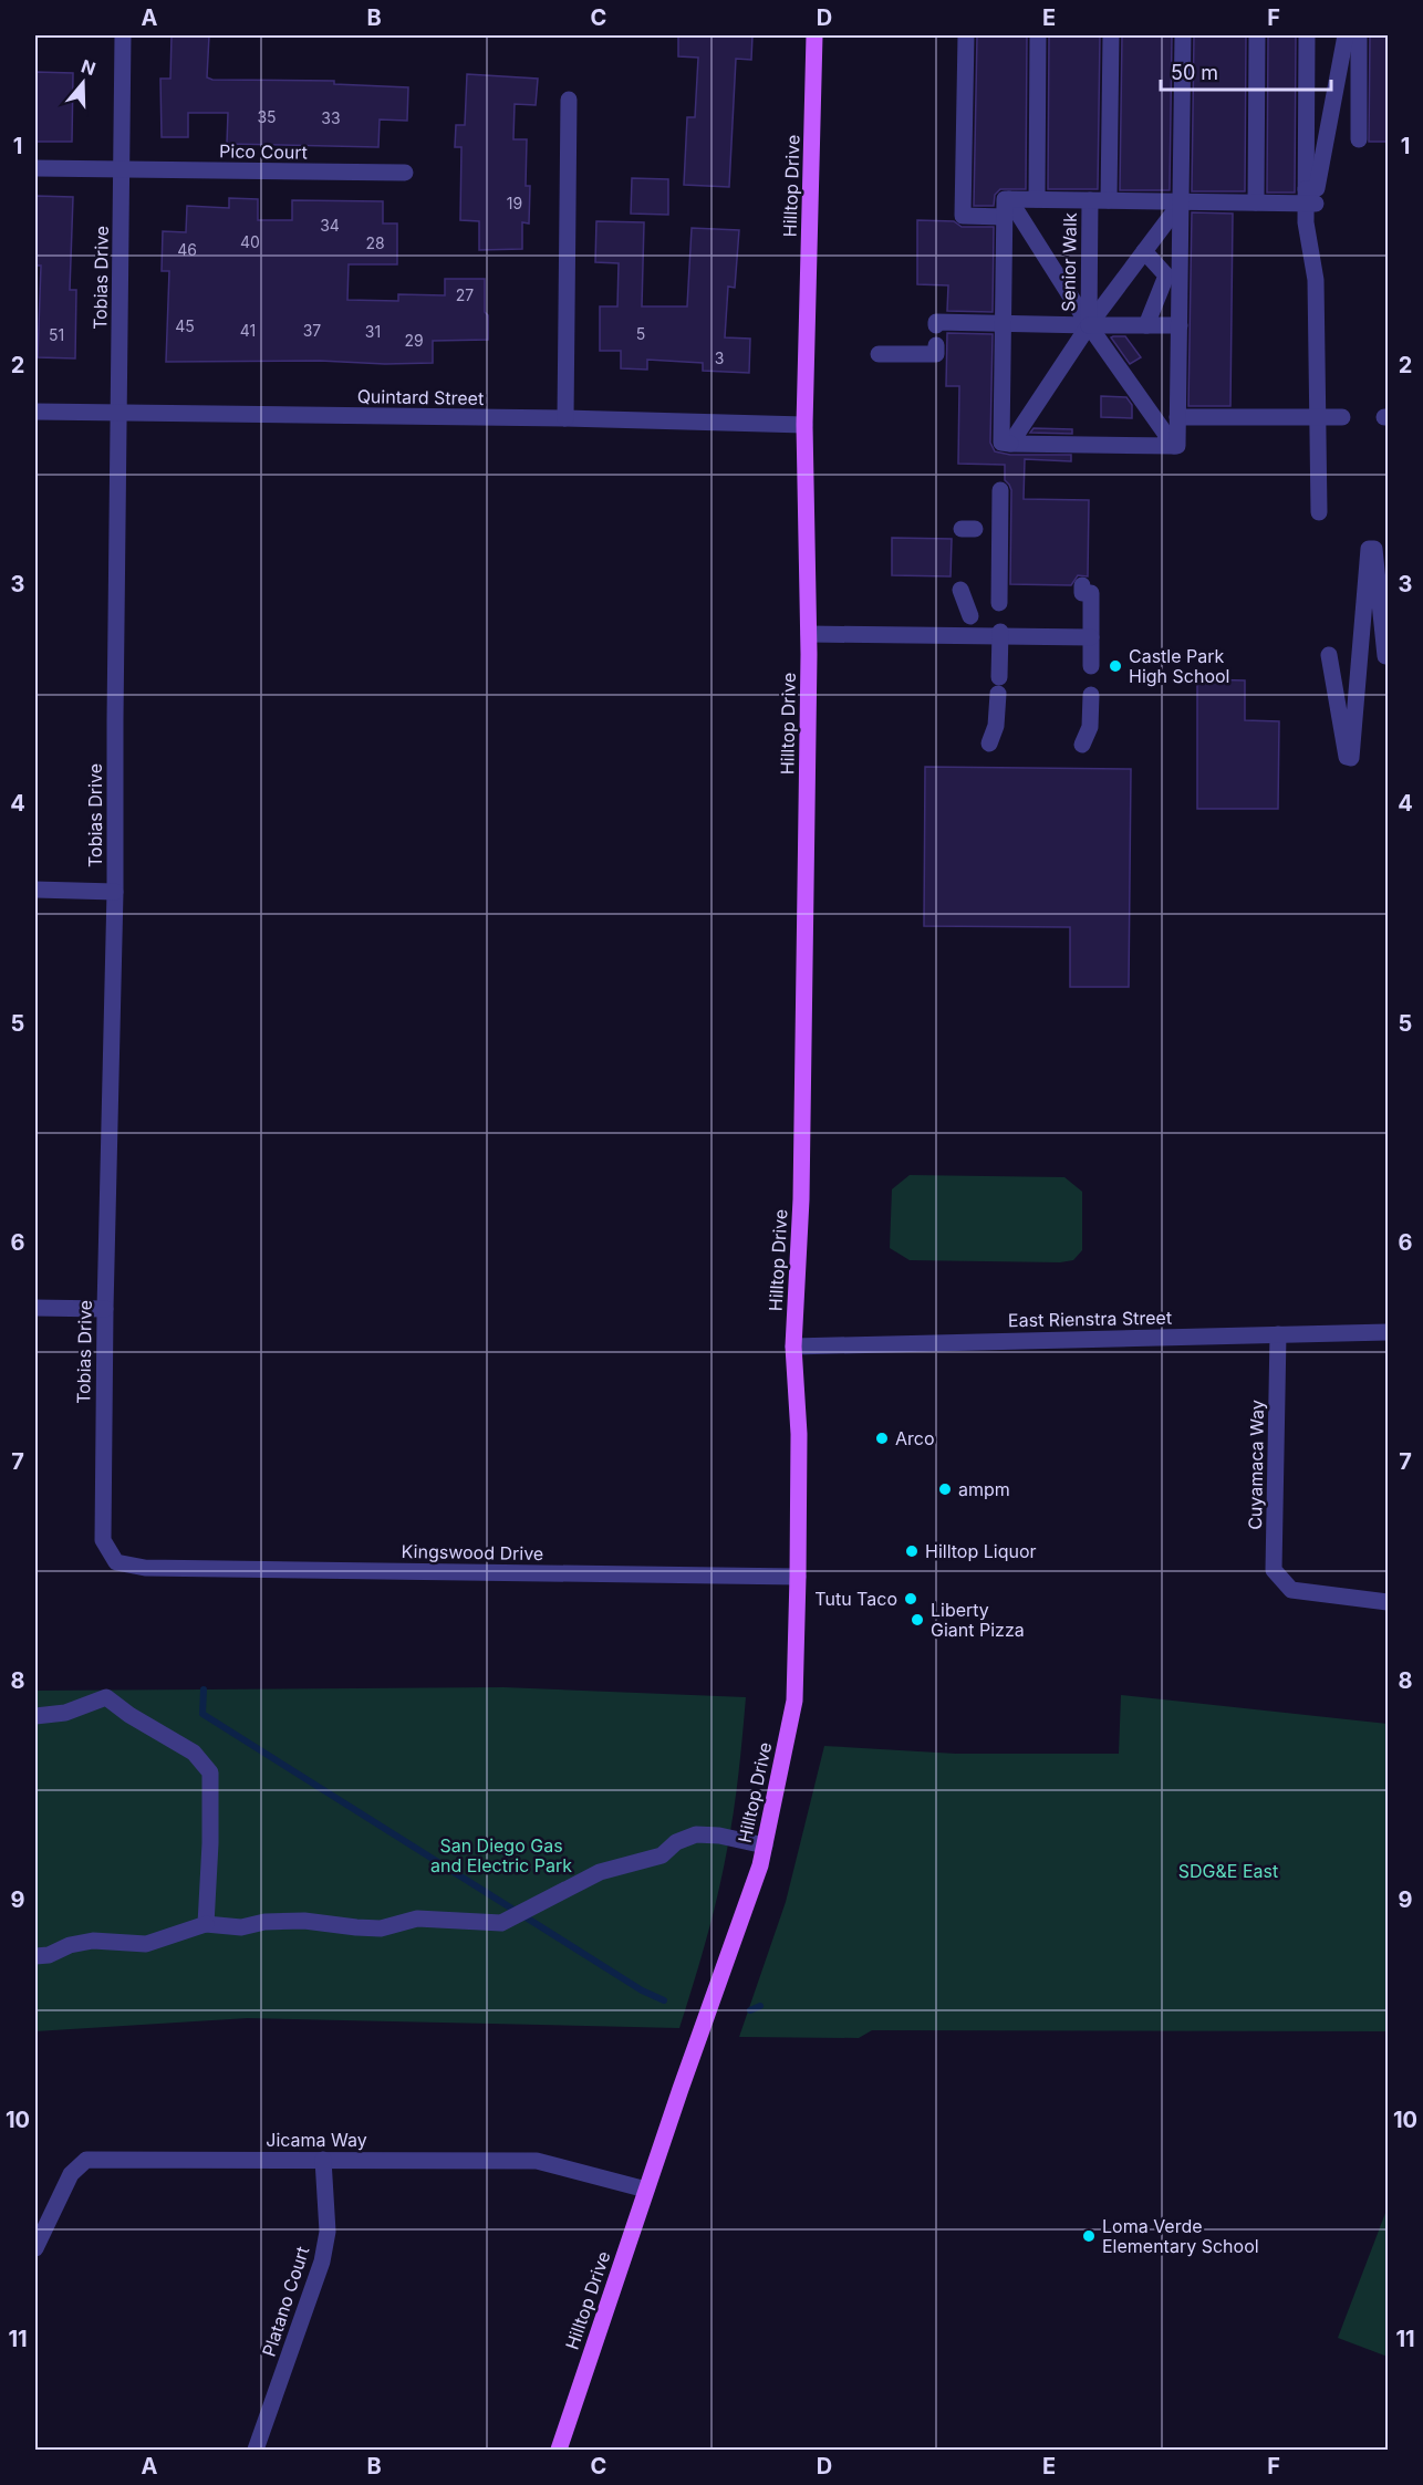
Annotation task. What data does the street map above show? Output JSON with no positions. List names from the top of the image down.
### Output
{
  "streets": {
    "main road": ["Hilltop Drive"],
    "street": [
      "Pico Court",
      "Senior Walk",
      "Tobias Drive",
      "Quintard Street",
      "East Rienstra Street",
      "Cuyamaca Way",
      "Kingswood Drive",
      "Jicama Way",
      "Platano Court"
    ]
  },
  "crossings": [
    ["Pico Court", "Tobias Drive"],
    ["Hilltop Drive", "Quintard Street"],
    ["Hilltop Drive", "East Rienstra Street"],
    ["Hilltop Drive", "Kingswood Drive"],
    ["Hilltop Drive", "Jicama Way"],
    ["Tobias Drive", "Quintard Street"],
    ["Tobias Drive", "Kingswood Drive"],
    ["East Rienstra Street", "Cuyamaca Way"],
    ["Jicama Way", "Platano Court"]
  ],
  "parks": ["San Diego Gas and Electric Park", "SDG&E East"],
  "places": [
    "Castle Park High School",
    "Arco",
    "ampm",
    "Hilltop Liquor",
    "Tutu Taco",
    "Liberty Giant Pizza",
    "Loma Verde Elementary School"
  ],
  "house_numbers": [
    "35",
    "33",
    "19",
    "34",
    "40",
    "28",
    "46",
    "27",
    "45",
    "41",
    "37",
    "31",
    "5",
    "51",
    "29",
    "3"
  ],
  "scale_bar": "50 m",
  "north": "top",
  "grid": {
    "columns": [
      "A",
      "B",
      "C",
      "D",
      "E",
      "F"
    ],
    "rows": [
      "1",
      "2",
      "3",
      "4",
      "5",
      "6",
      "7",
      "8",
      "9",
      "10",
      "11"
    ]
  }
}
